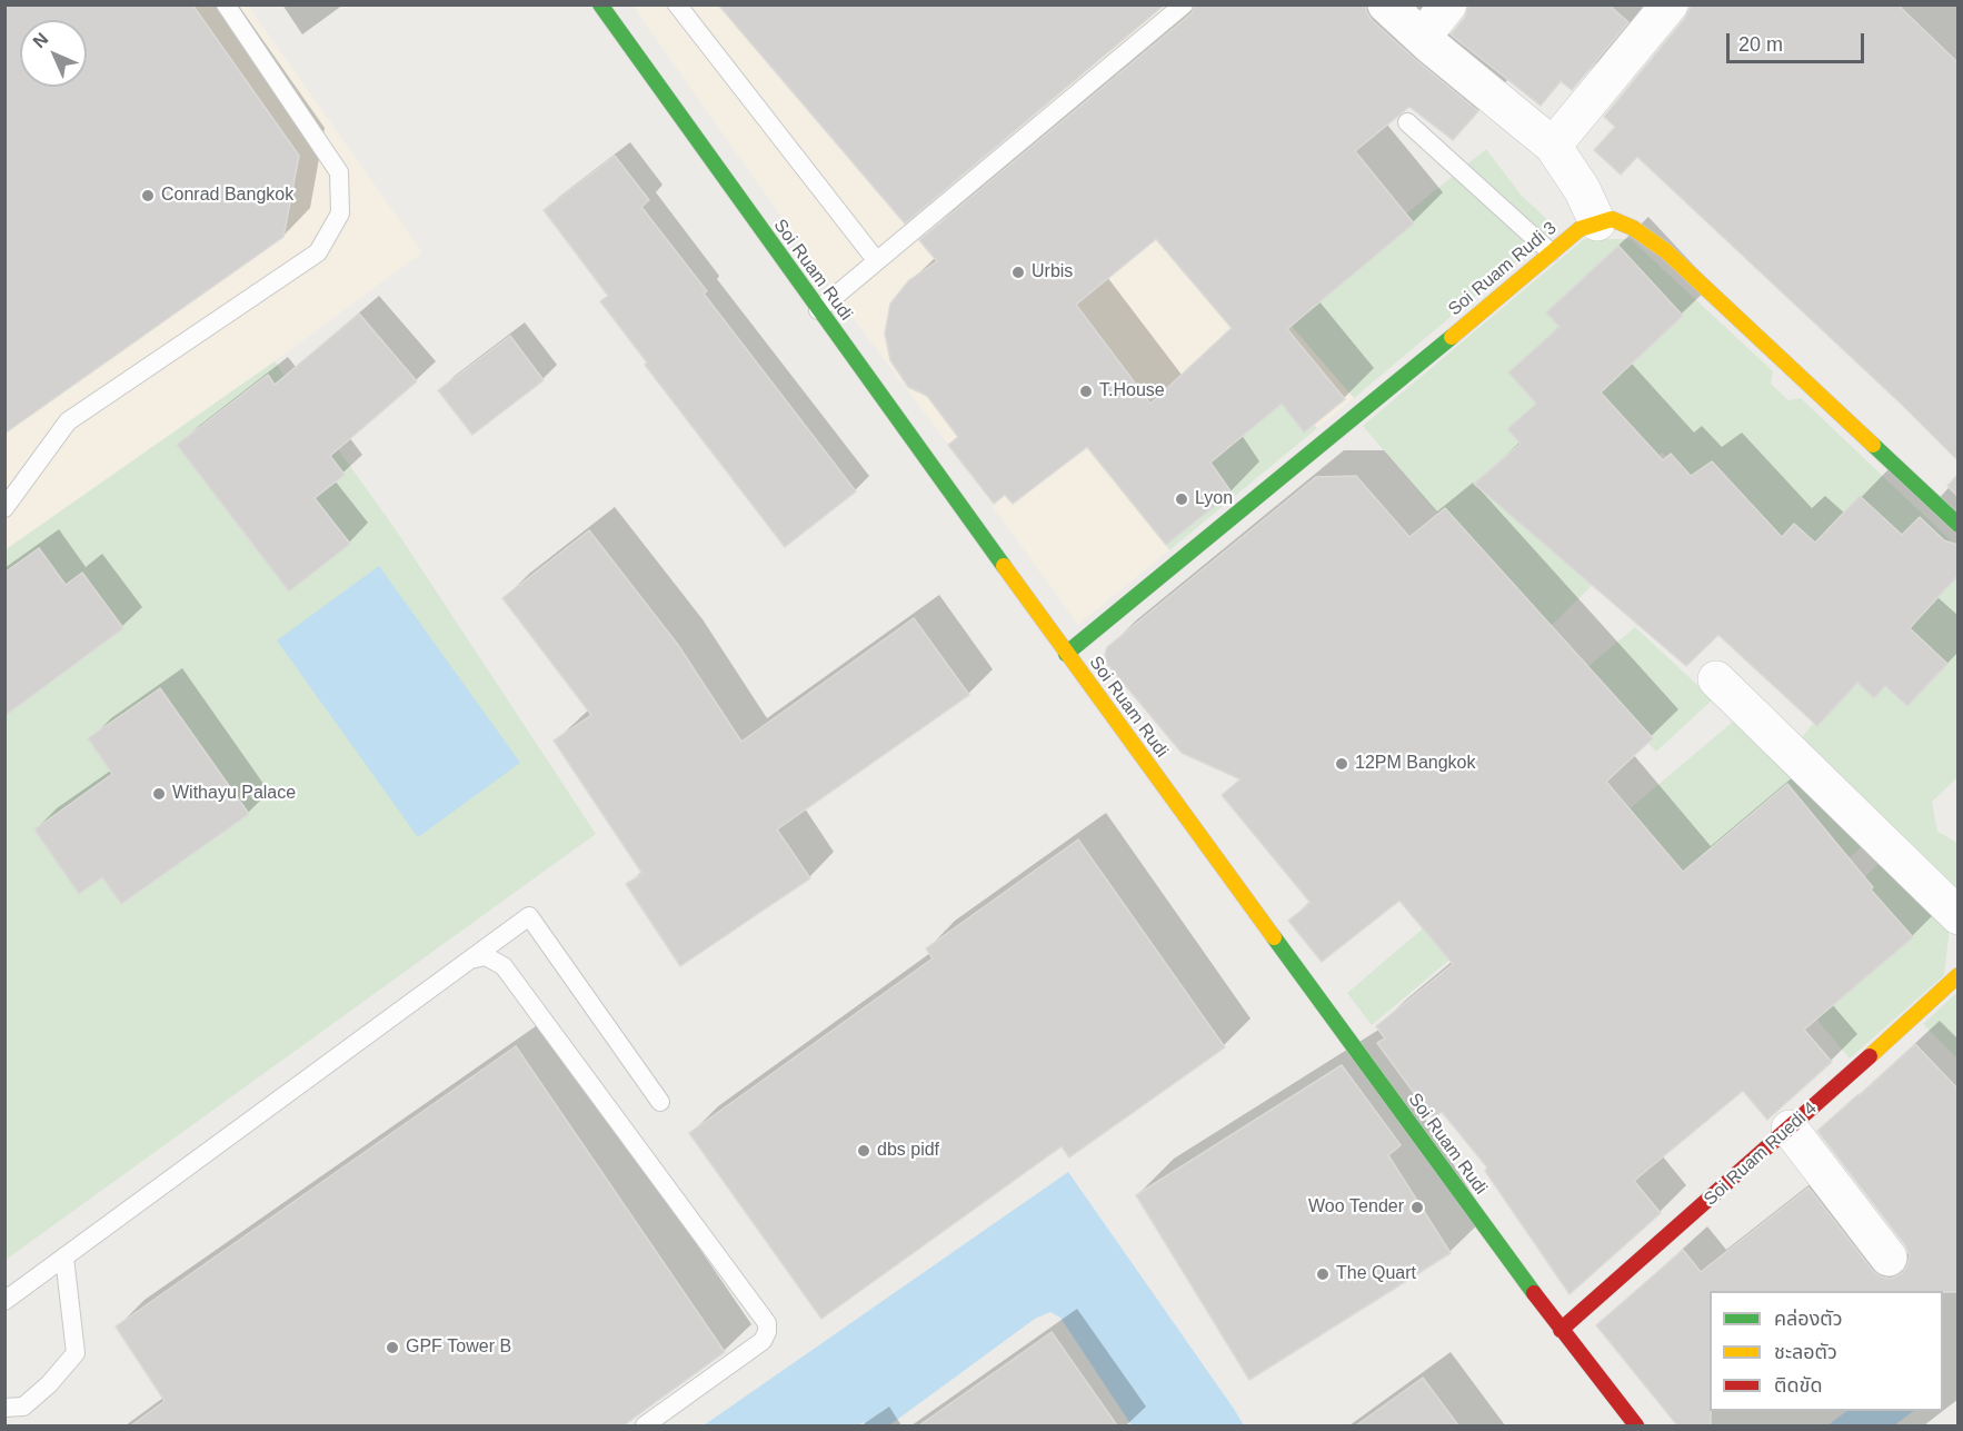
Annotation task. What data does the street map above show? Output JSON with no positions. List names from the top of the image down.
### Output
{
  "streets": {
    "street": ["Soi Ruam Rudi 3", "Soi Ruam Rudi", "Soi Ruam Ruedi 4"]
  },
  "crossings": [
    ["Soi Ruam Rudi 3", "Soi Ruam Rudi"],
    ["Soi Ruam Rudi", "Soi Ruam Ruedi 4"]
  ],
  "places": [
    "Conrad Bangkok",
    "Urbis",
    "T.House",
    "Lyon",
    "12PM Bangkok",
    "Withayu Palace",
    "dbs pidf",
    "Woo Tender",
    "The Quart",
    "GPF Tower B"
  ],
  "legend": ["คล่องตัว", "ชะลอตัว", "ติดขัด"],
  "scale_bar": "20 m",
  "north": "top left"
}
